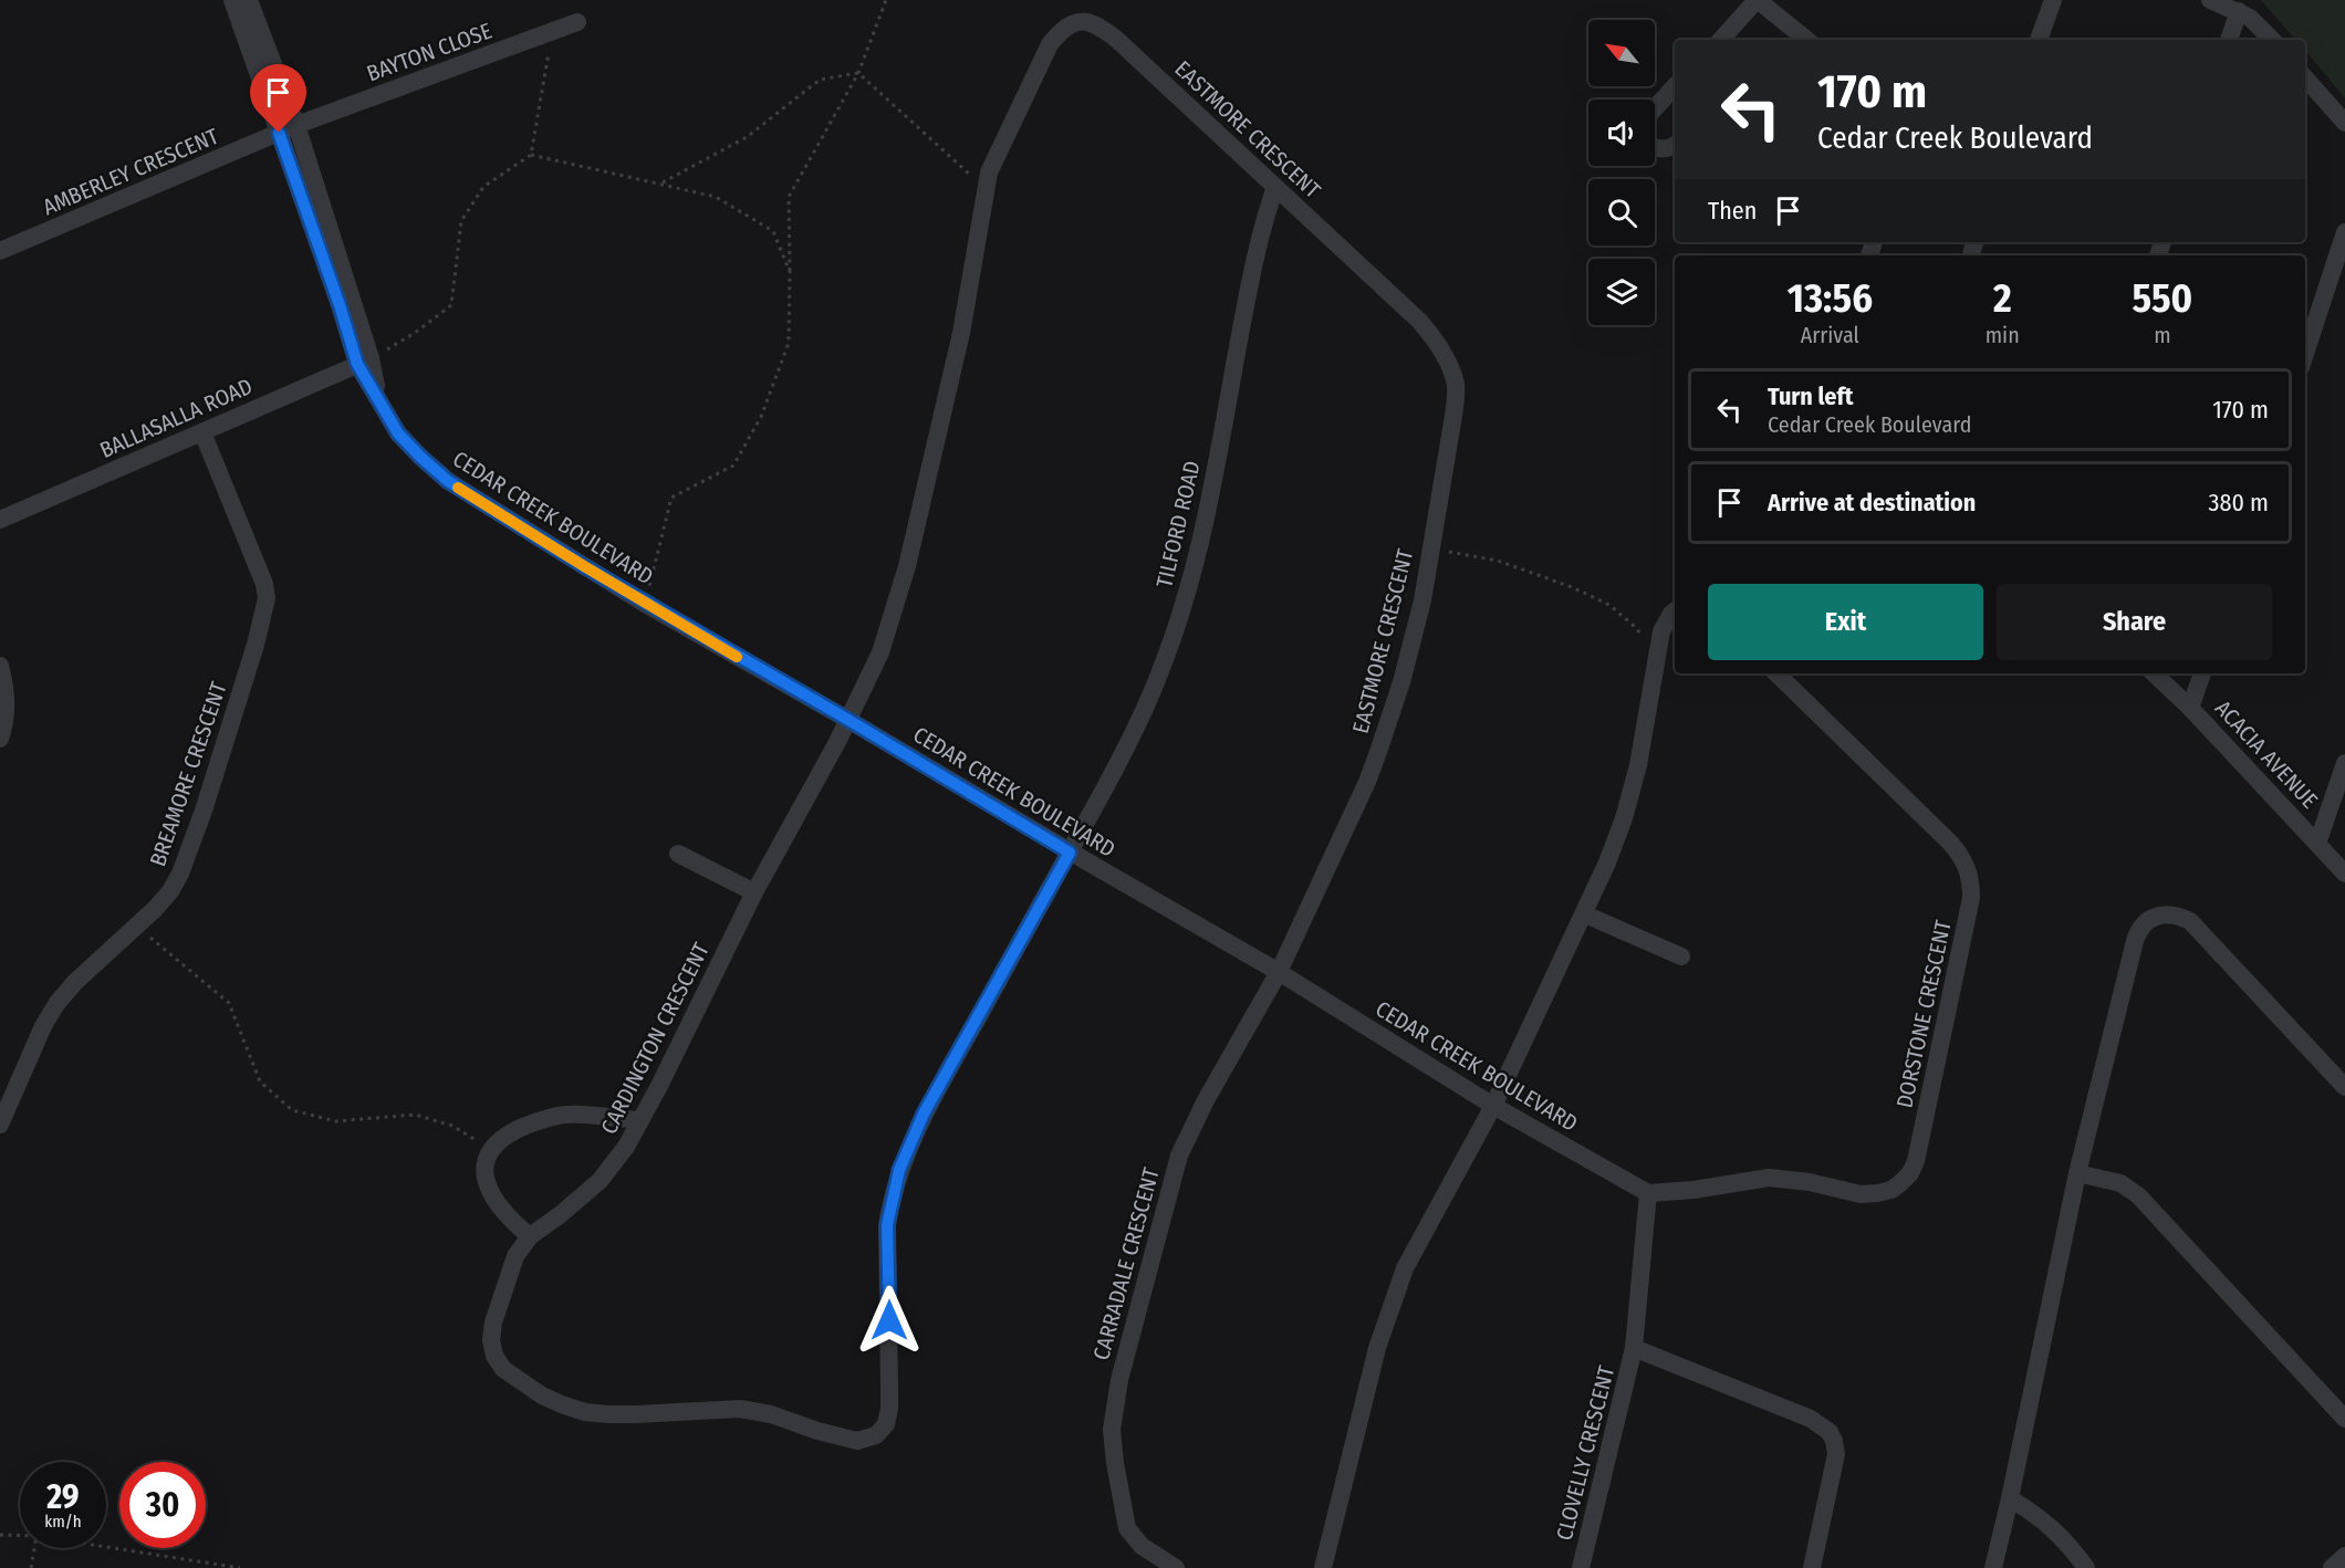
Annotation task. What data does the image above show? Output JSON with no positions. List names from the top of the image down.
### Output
{
  "streets": {
    "street": [
      "BAYTON CLOSE",
      "EASTMORE CRESCENT",
      "AMBERLEY CRESCENT",
      "BALLASALLA ROAD",
      "CEDAR CREEK BOULEVARD",
      "TILFORD ROAD",
      "ACACIA AVENUE",
      "BREAMORE CRESCENT",
      "DORSTONE CRESCENT",
      "CARDINGTON CRESCENT",
      "CARRADALE CRESCENT",
      "CLOVELLY CRESCENT"
    ]
  },
  "crossings": [
    ["BAYTON CLOSE", "AMBERLEY CRESCENT"],
    ["BAYTON CLOSE", "CEDAR CREEK BOULEVARD"],
    ["EASTMORE CRESCENT", "CEDAR CREEK BOULEVARD"],
    ["EASTMORE CRESCENT", "TILFORD ROAD"],
    ["EASTMORE CRESCENT", "CARDINGTON CRESCENT"],
    ["EASTMORE CRESCENT", "CARRADALE CRESCENT"],
    ["AMBERLEY CRESCENT", "CEDAR CREEK BOULEVARD"],
    ["BALLASALLA ROAD", "CEDAR CREEK BOULEVARD"],
    ["BALLASALLA ROAD", "BREAMORE CRESCENT"],
    ["CEDAR CREEK BOULEVARD", "TILFORD ROAD"],
    ["CEDAR CREEK BOULEVARD", "DORSTONE CRESCENT"],
    ["CEDAR CREEK BOULEVARD", "CARDINGTON CRESCENT"],
    ["CEDAR CREEK BOULEVARD", "CARRADALE CRESCENT"],
    ["CEDAR CREEK BOULEVARD", "CLOVELLY CRESCENT"],
    ["TILFORD ROAD", "CARDINGTON CRESCENT"],
    ["DORSTONE CRESCENT", "CLOVELLY CRESCENT"]
  ],
  "north": "top left",
  "page": {
    "turn": ["170 m", "Cedar Creek Boulevard"],
    "then": "Then",
    "eta": [
      "13:56",
      "Arrival",
      "2",
      "min",
      "550",
      "m"
    ],
    "list": [
      {
        "name": "Turn left",
        "note": "Cedar Creek Boulevard",
        "value": "170 m"
      },
      {
        "name": "Arrive at destination",
        "value": "380 m"
      }
    ],
    "buttons": ["Exit", "Share"],
    "speed": "29 km/h",
    "limit": "30"
  }
}
